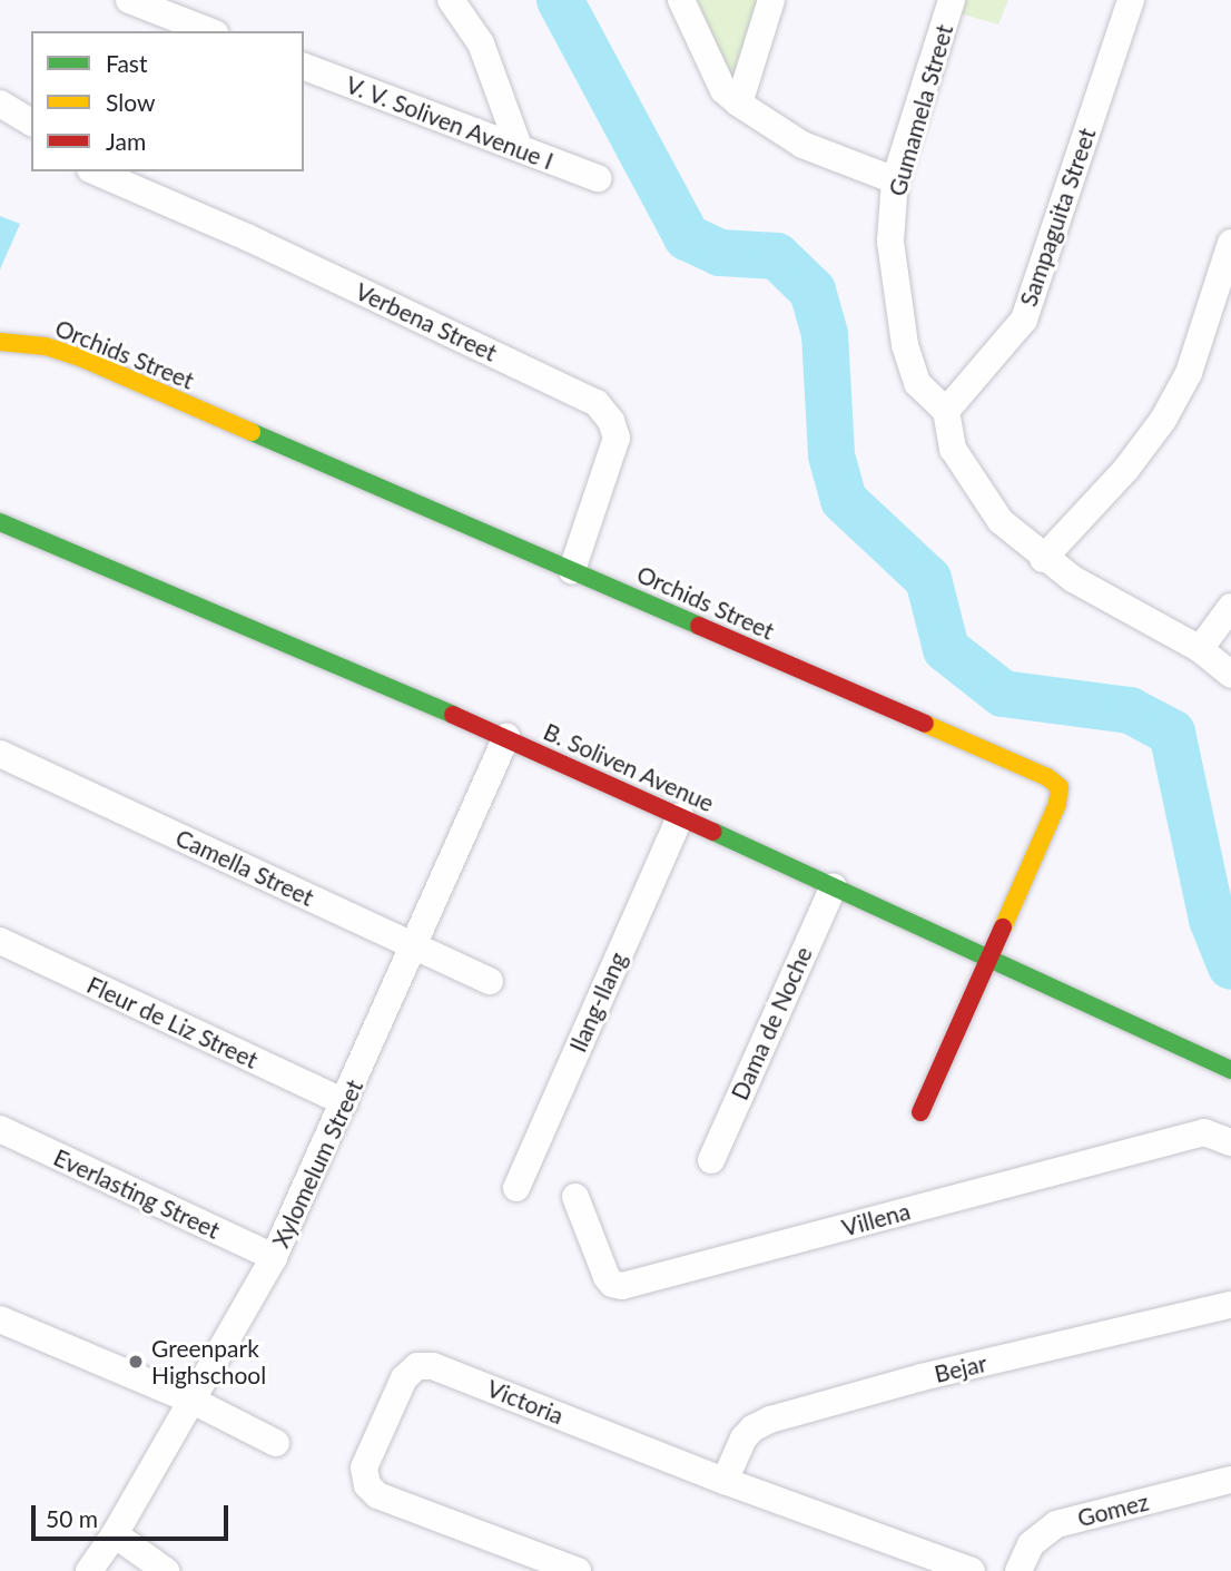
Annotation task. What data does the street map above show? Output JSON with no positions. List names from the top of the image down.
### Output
{
  "streets": {
    "street": [
      "Gumamela Street",
      "V. V. Soliven Avenue I",
      "Sampaguita Street",
      "Verbena Street",
      "Orchids Street",
      "B. Soliven Avenue",
      "Camella Street",
      "Ilang-Ilang",
      "Fleur de Liz Street",
      "Dama de Noche",
      "Xylomelum Street",
      "Everlasting Street",
      "Villena",
      "Bejar",
      "Victoria",
      "Gomez"
    ]
  },
  "crossings": [
    ["Gumamela Street", "Sampaguita Street"],
    ["Verbena Street", "Orchids Street"],
    ["Orchids Street", "B. Soliven Avenue"],
    ["B. Soliven Avenue", "Ilang-Ilang"],
    ["B. Soliven Avenue", "Dama de Noche"],
    ["B. Soliven Avenue", "Xylomelum Street"],
    ["Camella Street", "Xylomelum Street"],
    ["Fleur de Liz Street", "Xylomelum Street"],
    ["Xylomelum Street", "Everlasting Street"],
    ["Bejar", "Victoria"]
  ],
  "places": ["Greenpark Highschool"],
  "legend": ["Fast", "Slow", "Jam"],
  "scale_bar": "50 m"
}
